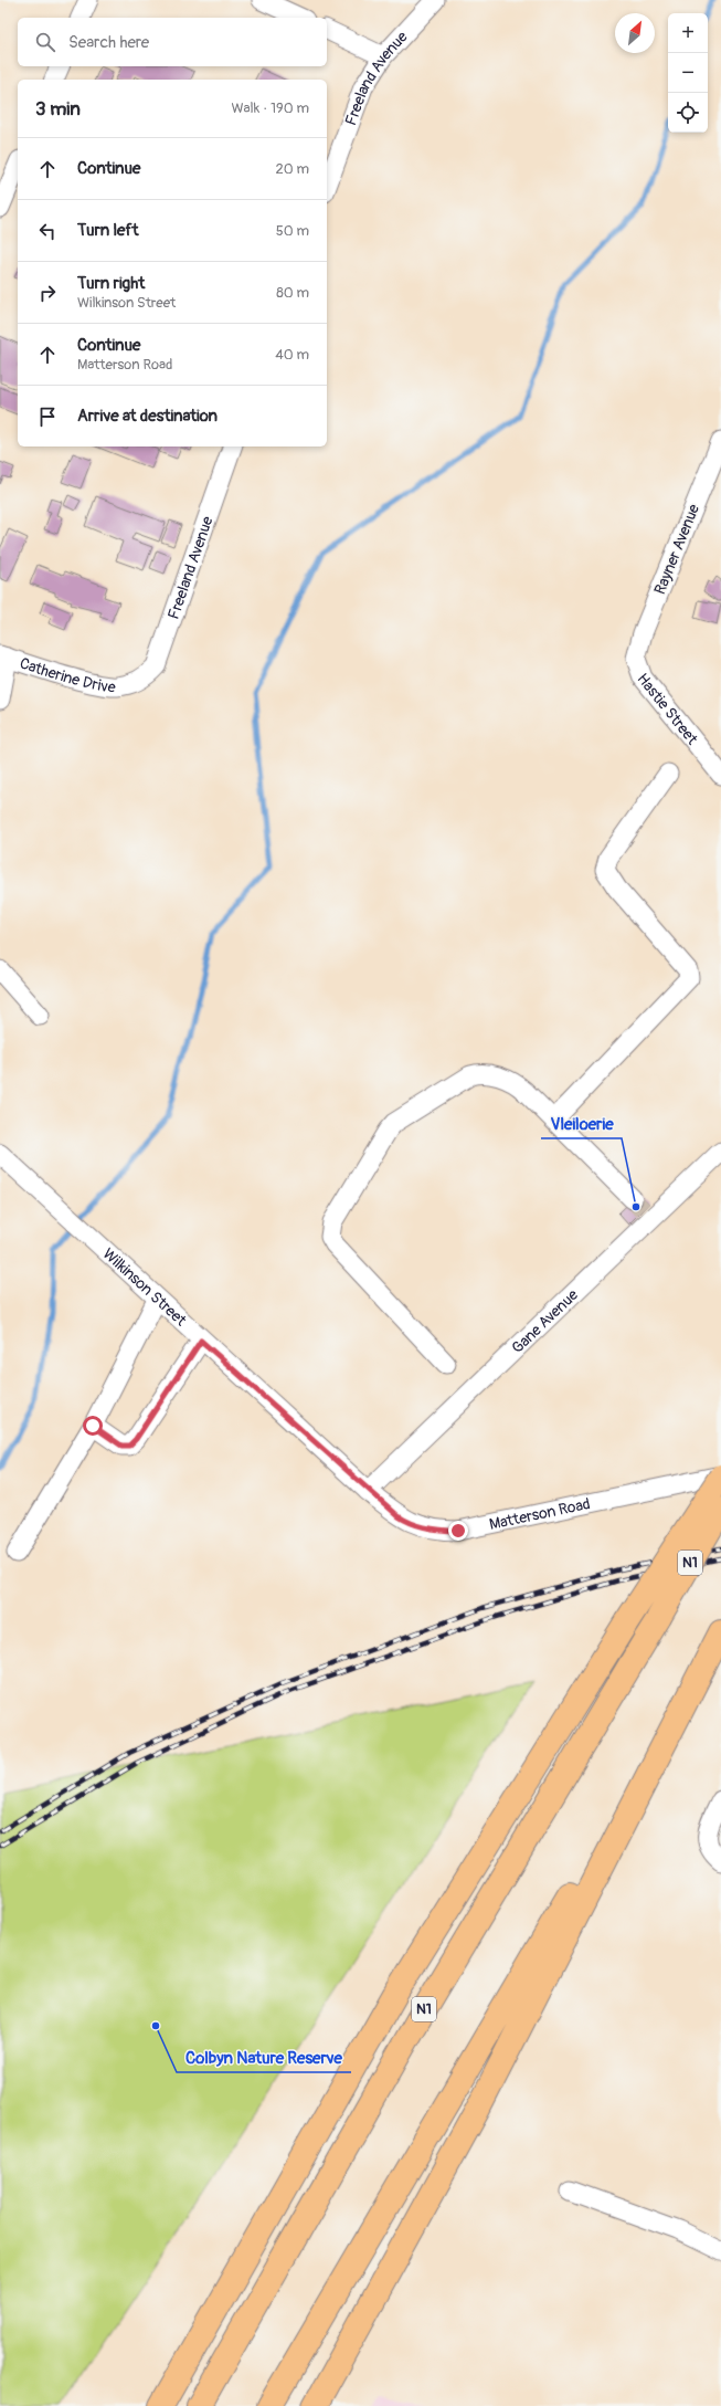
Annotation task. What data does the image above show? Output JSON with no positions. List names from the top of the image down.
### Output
{
  "streets": {
    "highway": ["N1"],
    "street": [
      "Freeland Avenue",
      "Rayner Avenue",
      "Catherine Drive",
      "Hastie Street",
      "Wilkinson Street",
      "Gane Avenue",
      "Matterson Road"
    ]
  },
  "crossings": [
    ["Freeland Avenue", "Catherine Drive"],
    ["Rayner Avenue", "Hastie Street"],
    ["Wilkinson Street", "Gane Avenue"],
    ["Wilkinson Street", "Matterson Road"],
    ["Gane Avenue", "Matterson Road"]
  ],
  "places": ["Vleiloerie", "Colbyn Nature Reserve"],
  "north": "top right",
  "page": {
    "map_buttons": ["+", "−"],
    "search": "Search here",
    "heading": ["3 min", "Walk · 190 m"],
    "list": [
      ["Continue", "20 m"],
      ["Turn left", "50 m"],
      ["Turn right", "Wilkinson Street", "80 m"],
      ["Continue", "Matterson Road", "40 m"],
      "Arrive at destination"
    ]
  }
}
